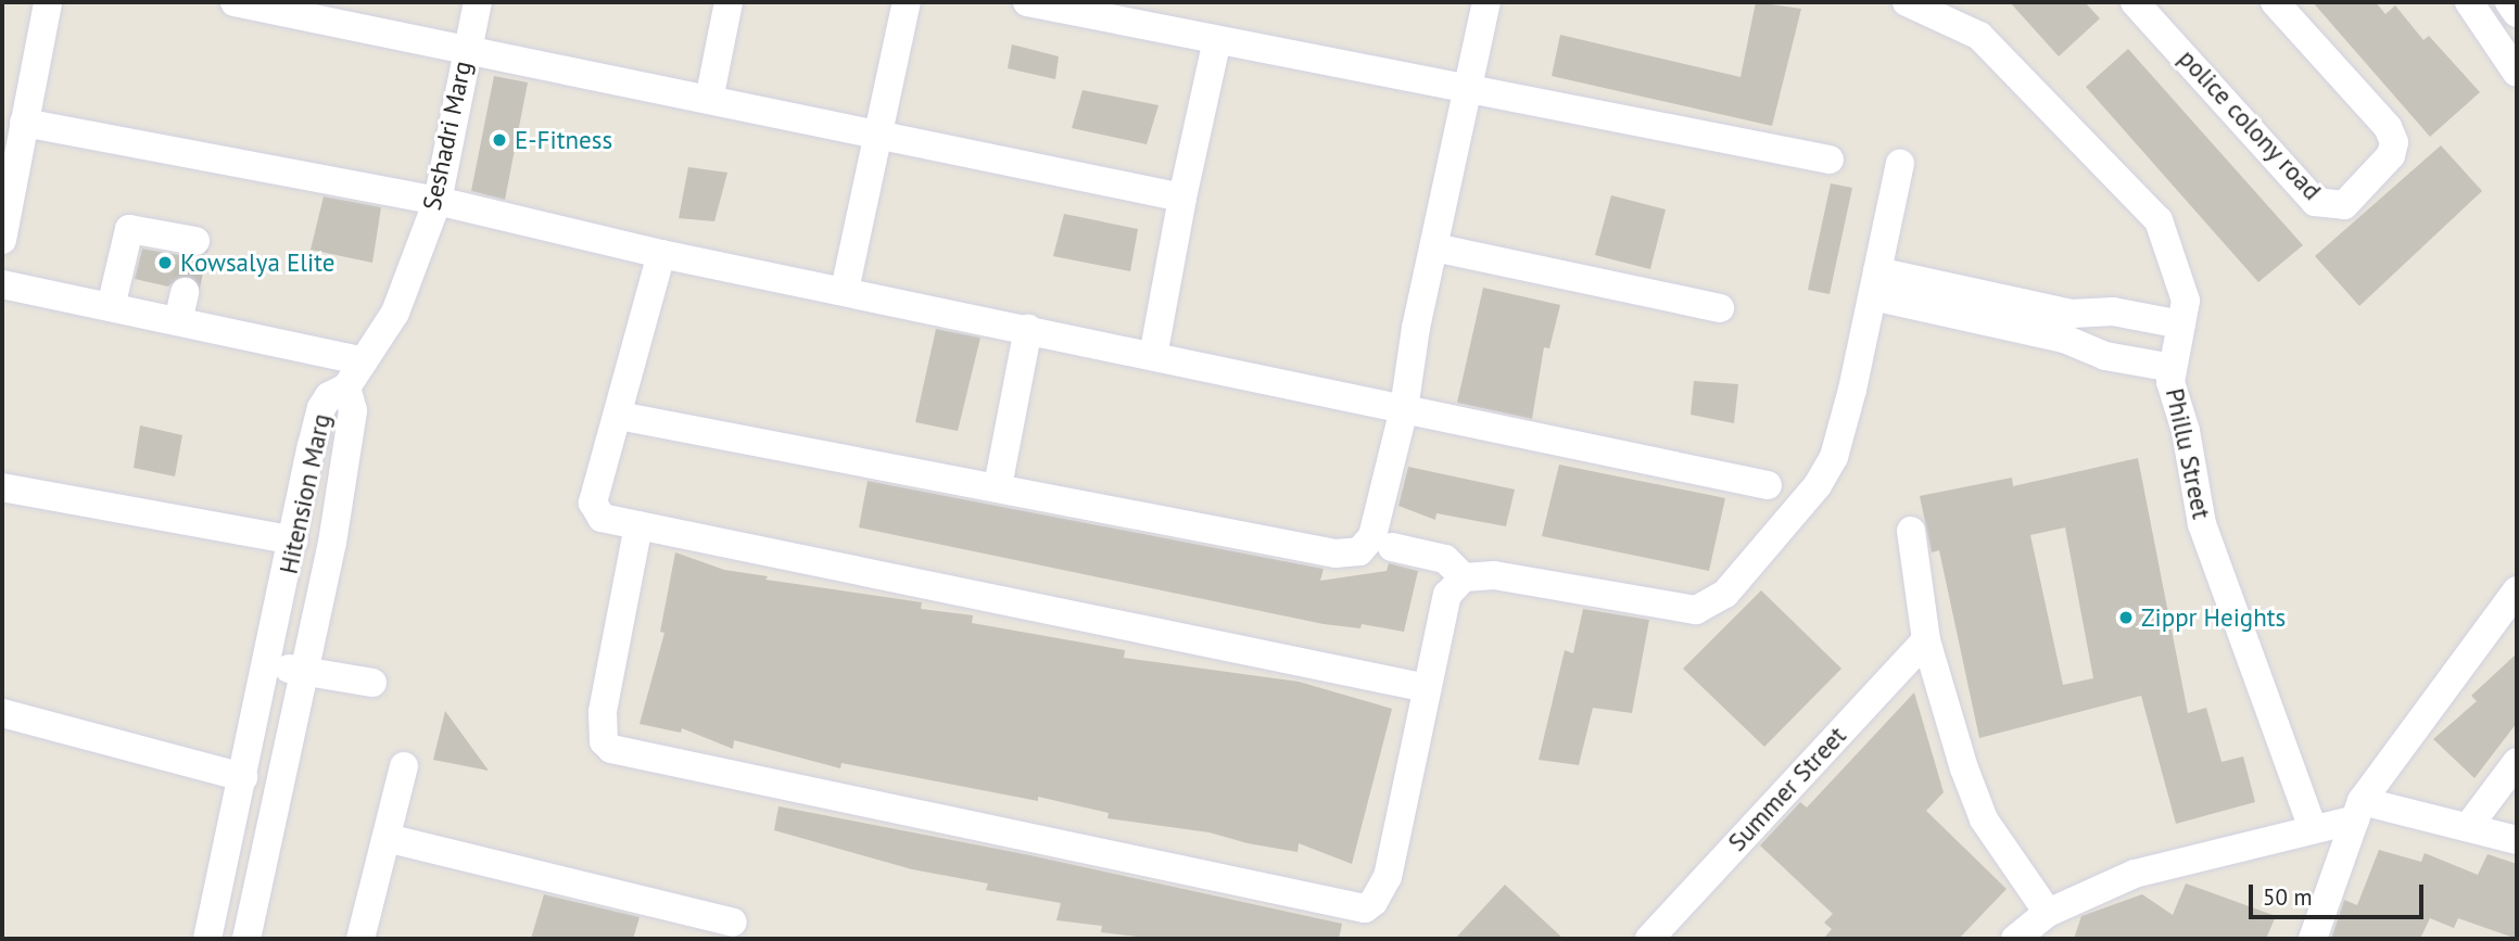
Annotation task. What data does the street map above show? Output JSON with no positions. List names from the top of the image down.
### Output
{
  "streets": {
    "street": [
      "police colony road",
      "Seshadri Marg",
      "Phillu Street",
      "Hitension Marg",
      "Summer Street"
    ]
  },
  "crossings": [
    ["Seshadri Marg", "Hitension Marg"]
  ],
  "places": ["E-Fitness", "Kowsalya Elite", "Zippr Heights"],
  "scale_bar": "50 m"
}
